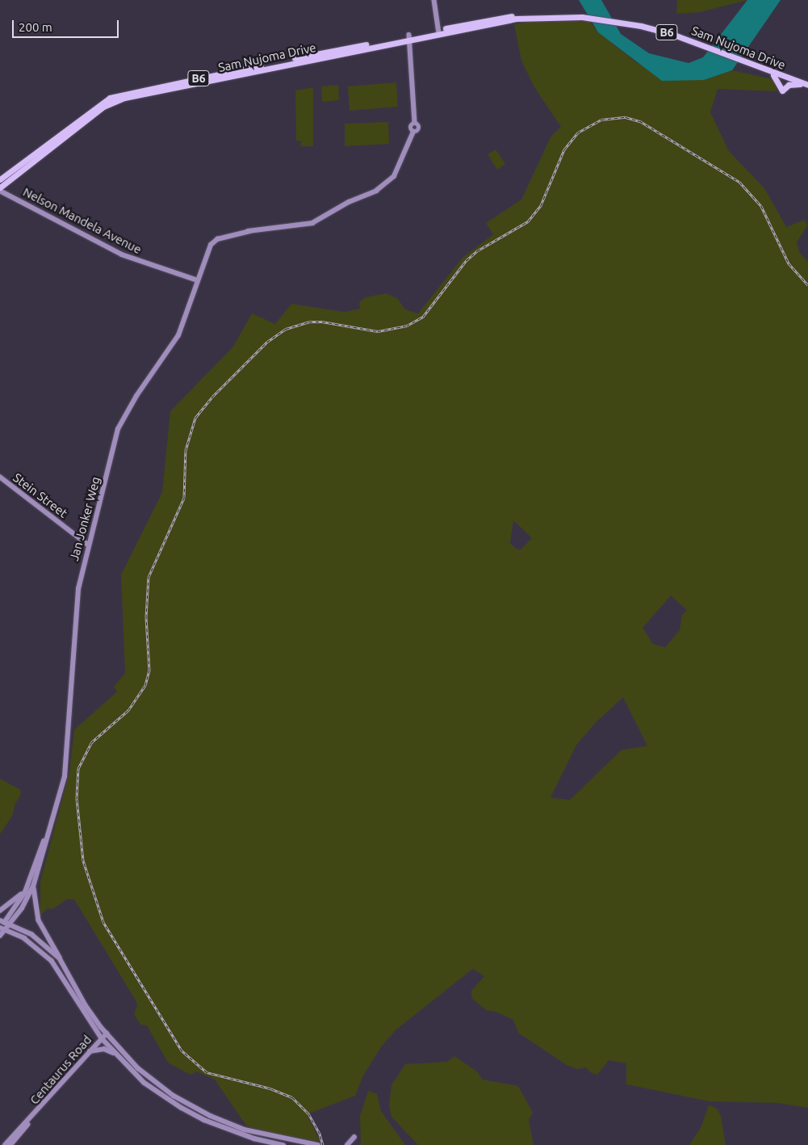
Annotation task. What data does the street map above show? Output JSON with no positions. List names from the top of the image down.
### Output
{
  "streets": {
    "highway": ["B6", "Sam Nujoma Drive"],
    "main road": [
      "Nelson Mandela Avenue",
      "Stein Street",
      "Jan Jonker Weg",
      "Centaurus Road"
    ]
  },
  "crossings": [
    ["Sam Nujoma Drive", "Nelson Mandela Avenue"],
    ["Sam Nujoma Drive", "Jan Jonker Weg"],
    ["Nelson Mandela Avenue", "Jan Jonker Weg"],
    ["Stein Street", "Jan Jonker Weg"]
  ],
  "scale_bar": "200 m"
}
